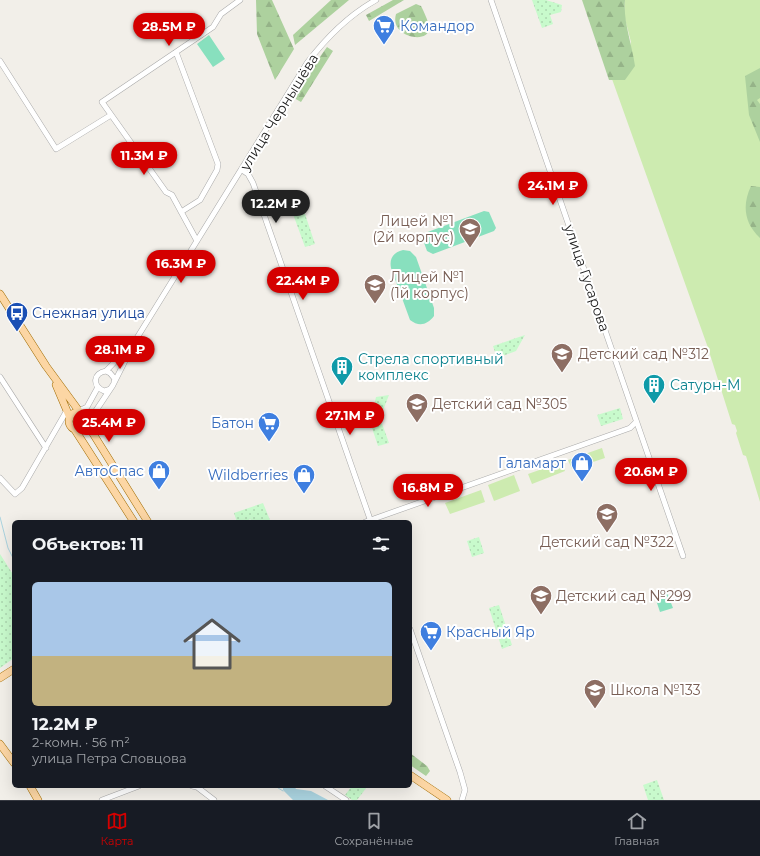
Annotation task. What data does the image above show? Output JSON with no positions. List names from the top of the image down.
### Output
{
  "streets": {
    "street": ["улица Чернышёва", "улица Гусарова"]
  },
  "places": {
    "supermarket": ["Командор", "Батон", "Красный Яр"],
    "school or university": [
      "Лицей №1 (2й корпус)",
      "Лицей №1 (1й корпус)",
      "Детский сад №312",
      "Детский сад №305",
      "Детский сад №322",
      "Детский сад №299",
      "Школа №133"
    ],
    "bus stop": ["Снежная улица"],
    "building": ["Стрела спортивный комплекс", "Сатурн-М"],
    "shop": ["Галамарт", "АвтоСпас", "Wildberries"]
  },
  "page": {
    "price": [
      "28.5M ₽",
      "11.3M ₽",
      "24.1M ₽",
      "12.2M ₽",
      "16.3M ₽",
      "22.4M ₽",
      "28.1M ₽",
      "27.1M ₽",
      "25.4M ₽",
      "20.6M ₽",
      "16.8M ₽"
    ],
    "heading": "Объектов: 11",
    "list": [
      {
        "name": "12.2M ₽",
        "note": "2-комн. · 56 m² · улица Петра Словцова"
      }
    ],
    "tabs": ["Карта", "Сохранённые", "Главная"]
  }
}
